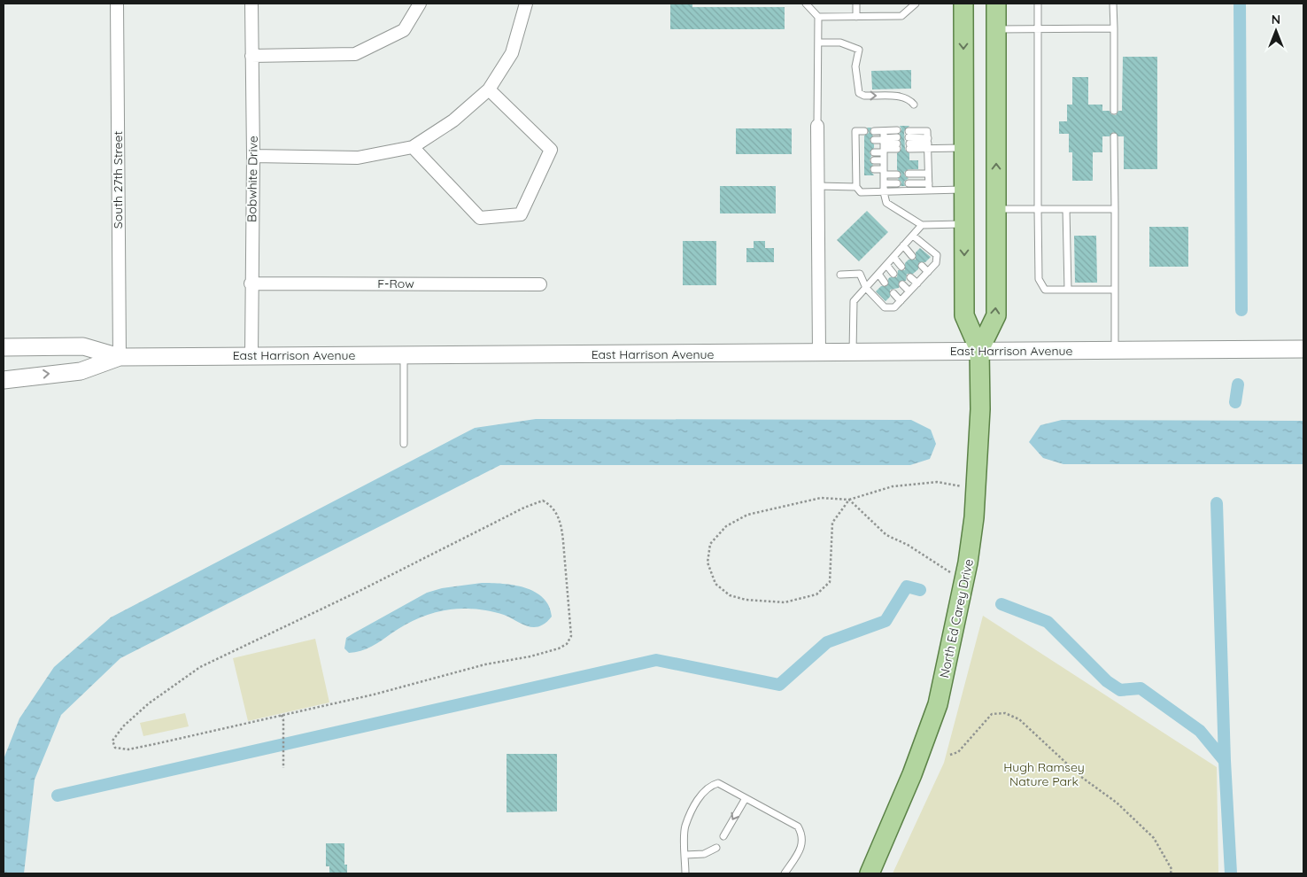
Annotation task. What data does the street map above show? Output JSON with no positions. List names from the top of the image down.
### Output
{
  "streets": {
    "main road": ["East Harrison Avenue", "North Ed Carey Drive"],
    "street": ["Bobwhite Drive", "South 27th Street", "F-Row"]
  },
  "crossings": [
    ["Bobwhite Drive", "F-Row"],
    ["Bobwhite Drive", "East Harrison Avenue"],
    ["South 27th Street", "East Harrison Avenue"],
    ["East Harrison Avenue", "North Ed Carey Drive"]
  ],
  "parks": ["Hugh Ramsey Nature Park"],
  "north": "top"
}
